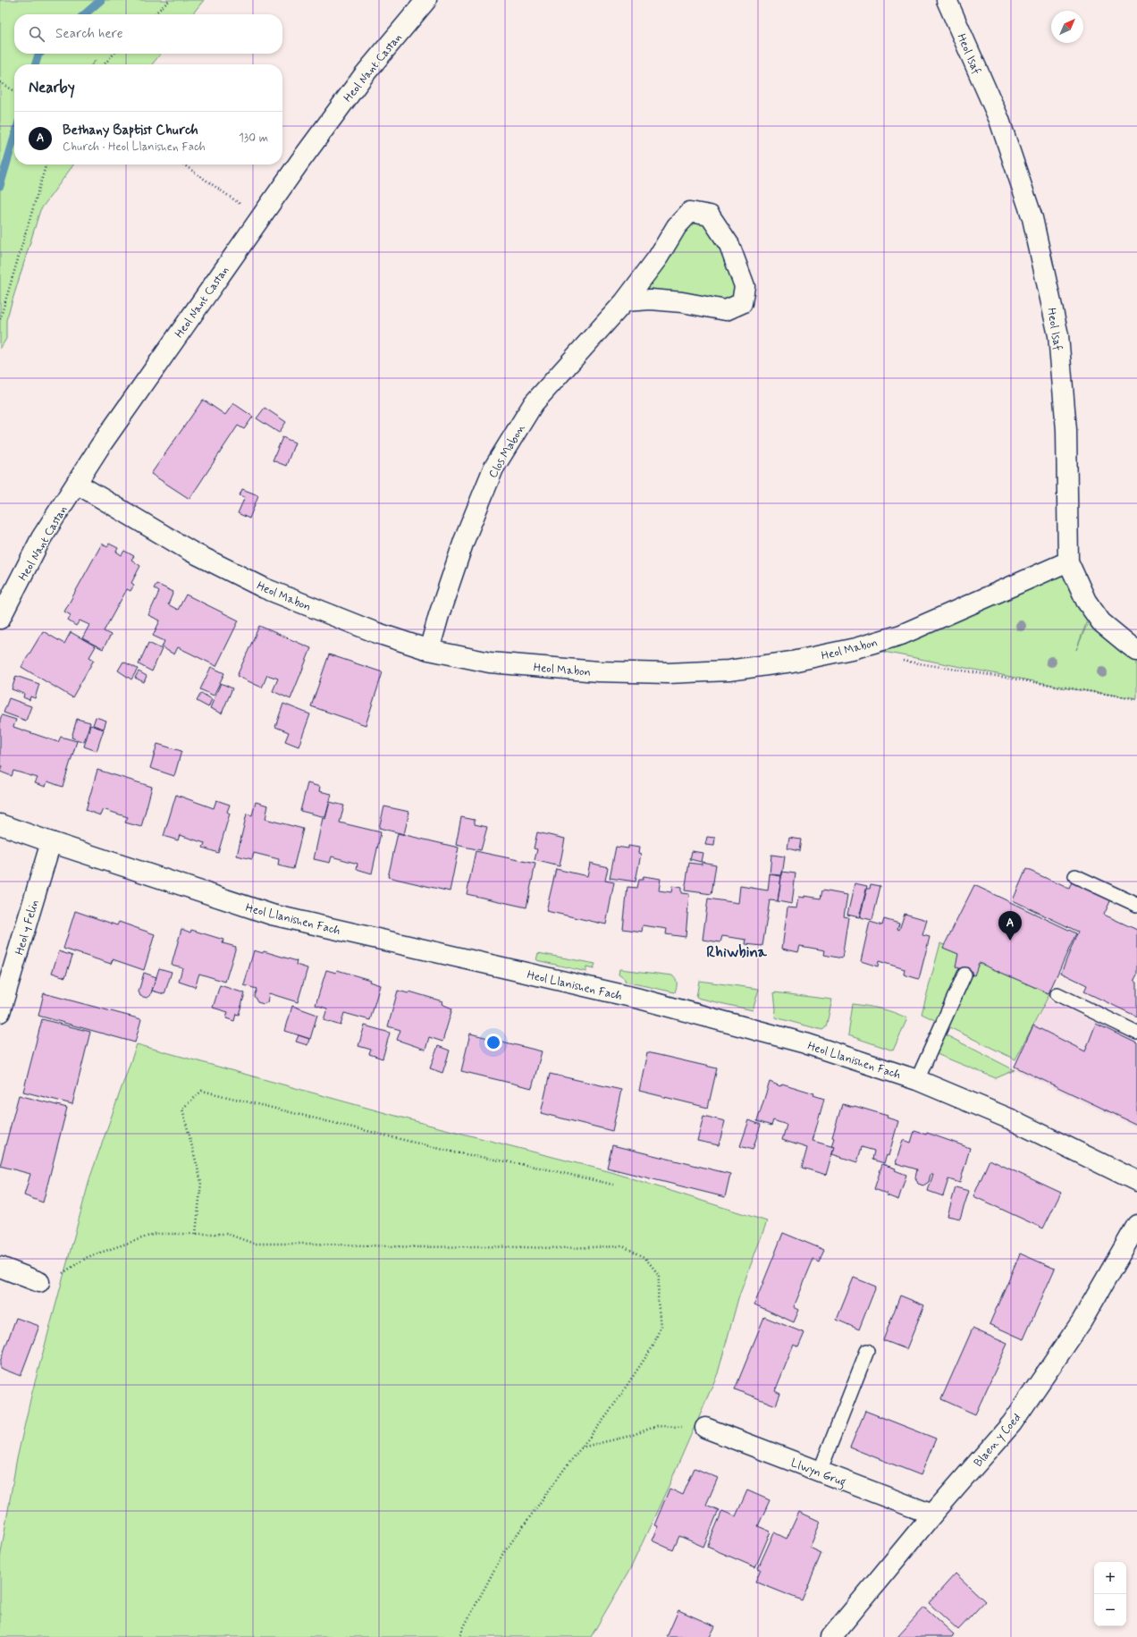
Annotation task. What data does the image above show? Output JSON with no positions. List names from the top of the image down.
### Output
{
  "streets": {
    "street": [
      "Heol Isaf",
      "Heol Nant Castan",
      "Clos Mabon",
      "Heol Mabon",
      "Heol Llanishen Fach",
      "Heol y Felin",
      "Blaen y Coed",
      "Llwyn Grug"
    ]
  },
  "crossings": [
    ["Heol Isaf", "Heol Mabon"],
    ["Heol Nant Castan", "Heol Mabon"],
    ["Clos Mabon", "Heol Mabon"],
    ["Heol Llanishen Fach", "Heol y Felin"],
    ["Blaen y Coed", "Llwyn Grug"]
  ],
  "districts": ["Rhiwbina"],
  "north": "top right",
  "page": {
    "search": "Search here",
    "heading": "Nearby",
    "list": [
      {
        "mark": "A",
        "name": "Bethany Baptist Church",
        "note": "Church · Heol Llanishen Fach",
        "value": "130 m"
      }
    ],
    "pins": "A",
    "map_buttons": ["+", "−"]
  }
}
